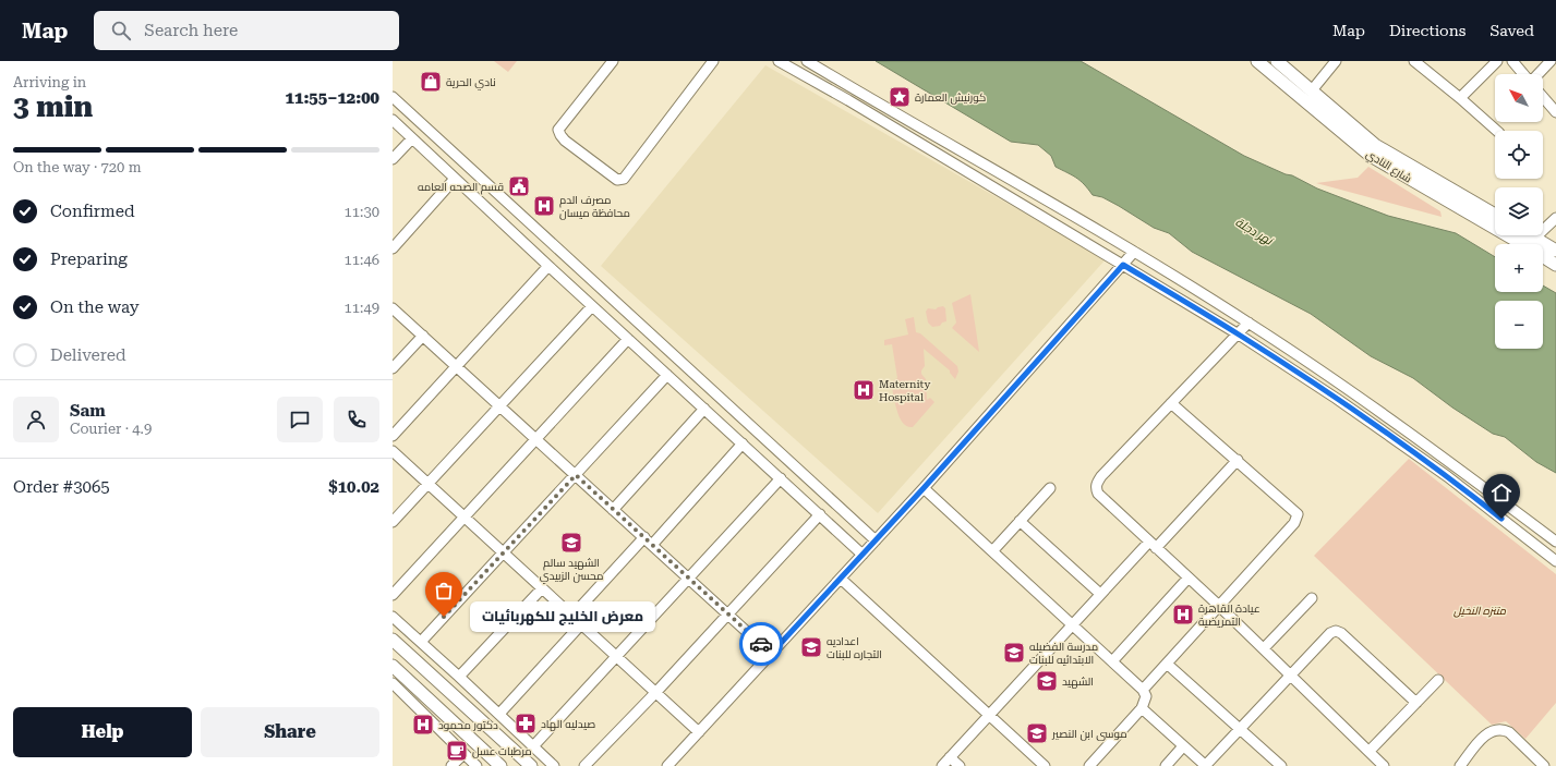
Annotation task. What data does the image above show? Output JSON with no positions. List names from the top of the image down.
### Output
{
  "streets": {
    "main road": ["شارع النادي"]
  },
  "water": ["نهر دجلة"],
  "parks": ["متنزه النخيل"],
  "places": {
    "shop": ["نادي الحرية"],
    "place": ["كورنيش العمارة"],
    "public building": ["قسم الصحه العامه"],
    "hospital": [
      "مصرف الدم محافظة ميسان",
      "Maternity Hospital",
      "عيادة القاهرة التمريضية",
      "دكتور محمود"
    ],
    "school or university": [
      "الشهيد سالم محسن الزبيدي",
      "اعداديه التجاره للبنات",
      "مدرسة الفضيله الابتدائيه للبنات",
      "الشهيد",
      "موسى ابن النصير"
    ],
    "other": ["معرض الخليج للكهربائيات"],
    "pharmacy": ["صيدليه الهاد"],
    "cafe": ["مرطبات عسل"]
  },
  "north": "top left",
  "page": {
    "header": "Map",
    "search": "Search here",
    "nav": ["Map", "Directions", "Saved"],
    "heading": ["3 min", "Arriving in", "11:55–12:00"],
    "panel": [
      "Sam",
      "Courier · 4.9",
      "Order #3065",
      "$10.02"
    ],
    "map_buttons": ["+", "−"],
    "bar": "On the way · 720 m",
    "list": [
      ["Confirmed", "11:30"],
      ["Preparing", "11:46"],
      ["On the way", "11:49"],
      "Delivered"
    ],
    "bubble": "معرض الخليج للكهربائيات",
    "buttons": ["Help", "Share"]
  }
}
